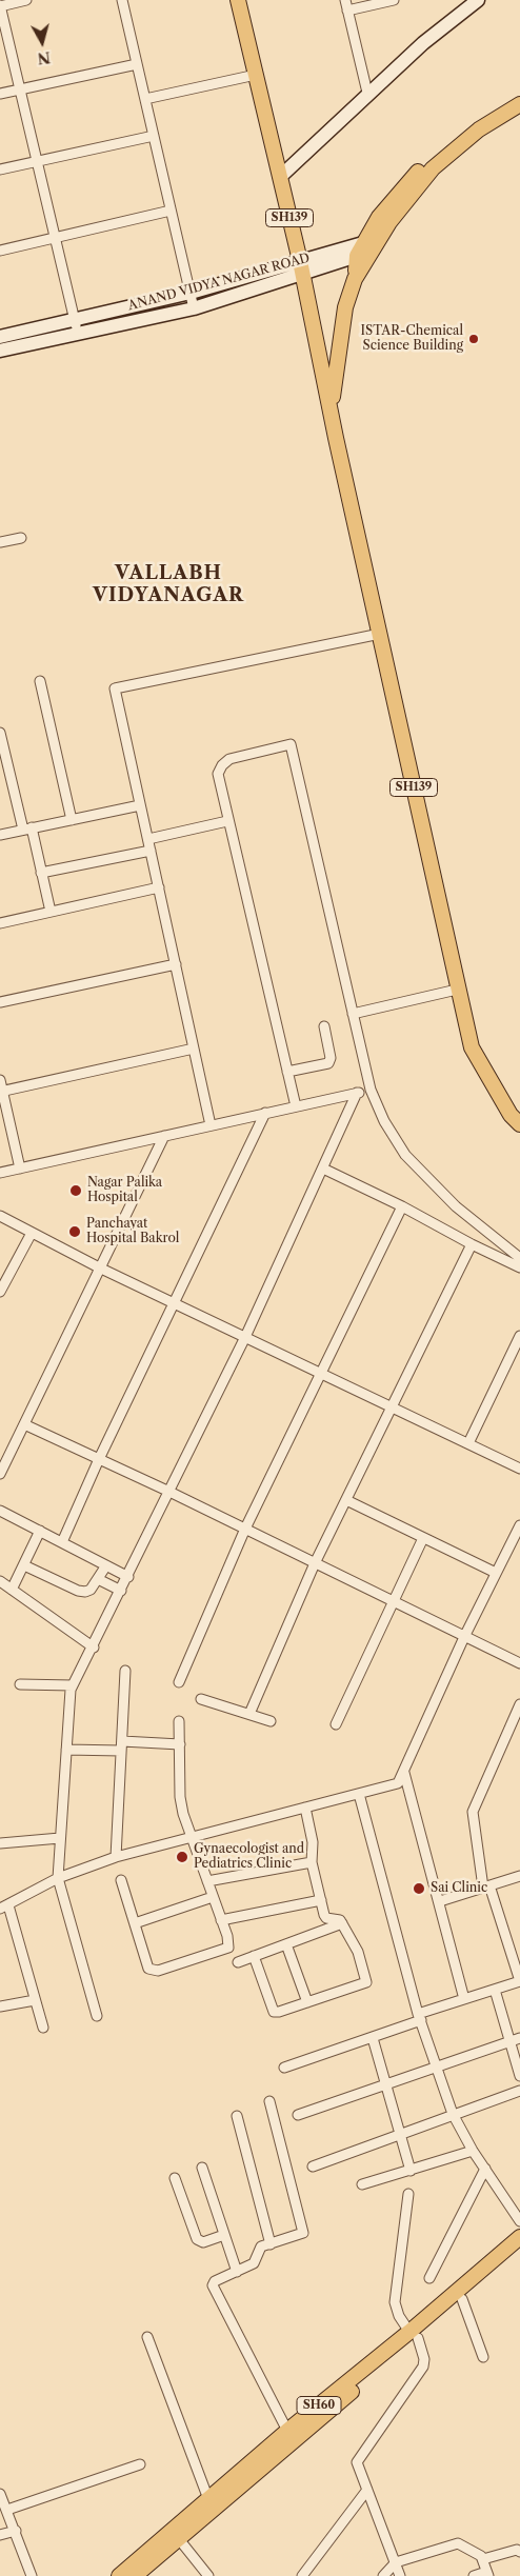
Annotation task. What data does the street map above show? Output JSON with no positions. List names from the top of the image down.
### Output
{
  "streets": {
    "main road": ["SH139", "ANAND VIDYA NAGAR ROAD", "SH60"]
  },
  "crossings": [
    ["SH139", "ANAND VIDYA NAGAR ROAD"]
  ],
  "districts": ["VALLABH VIDYANAGAR"],
  "places": [
    "ISTAR-Chemical Science Building",
    "Nagar Palika Hospital",
    "Panchayat Hospital Bakrol",
    "Gynaecologist and Pediatrics Clinic",
    "Sai Clinic"
  ],
  "north": "bottom"
}
